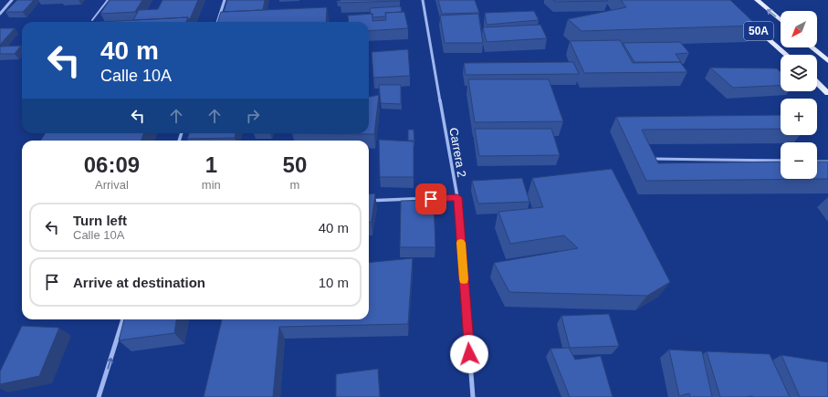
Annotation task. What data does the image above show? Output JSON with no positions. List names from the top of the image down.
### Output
{
  "streets": {
    "main road": ["50A"],
    "street": ["Carrera 2"]
  },
  "north": "bottom left",
  "page": {
    "map_buttons": ["+", "−"],
    "turn": ["40 m", "Calle 10A"],
    "eta": [
      "06:09",
      "Arrival",
      "1",
      "min",
      "50",
      "m"
    ],
    "list": [
      {
        "name": "Turn left",
        "note": "Calle 10A",
        "value": "40 m"
      },
      {
        "name": "Arrive at destination",
        "value": "10 m"
      }
    ]
  }
}
